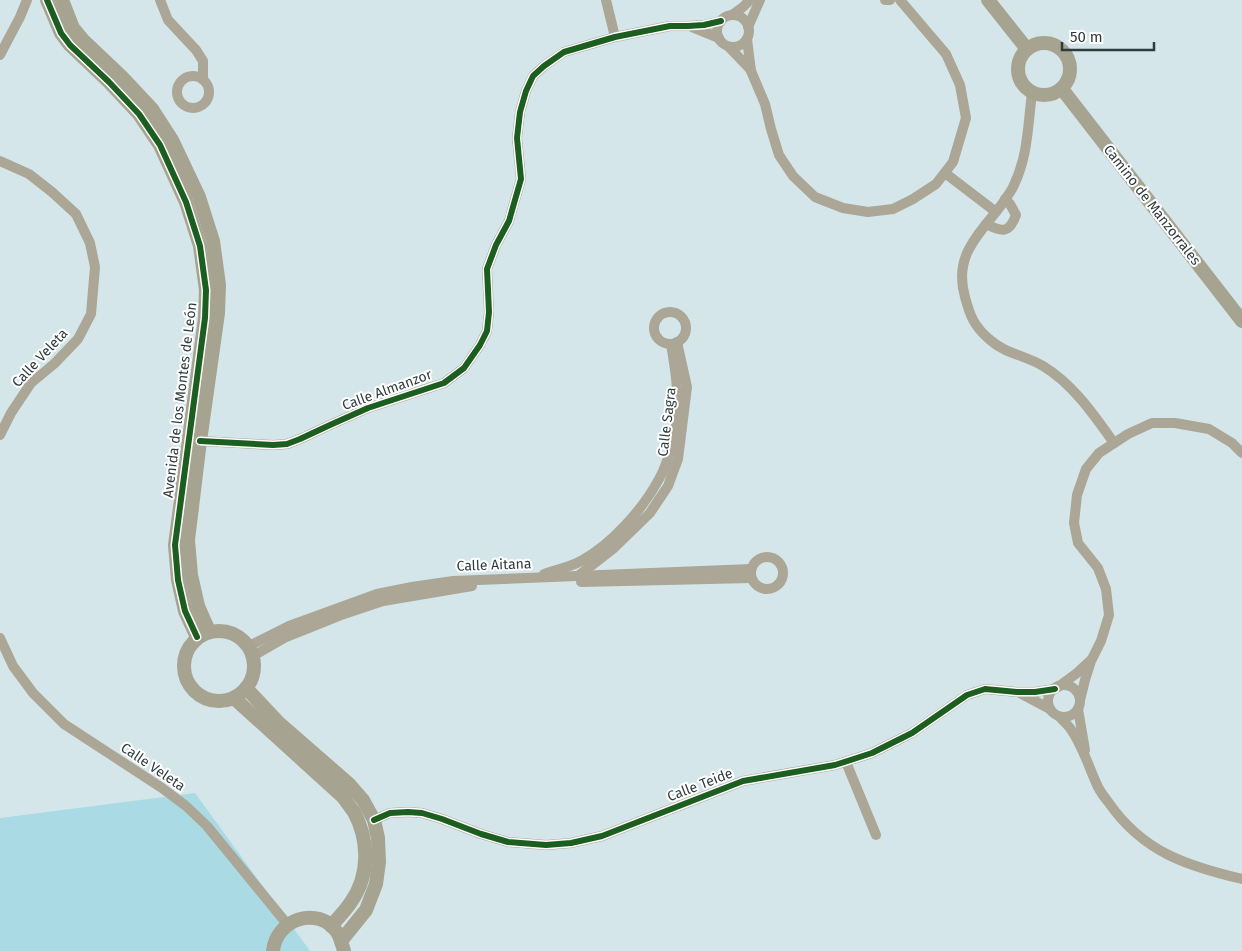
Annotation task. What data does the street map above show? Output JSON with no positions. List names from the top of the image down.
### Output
{
  "streets": {
    "street": [
      "Camino de Manzorrales",
      "Calle Veleta",
      "Calle Almanzor",
      "Avenida de los Montes de León",
      "Calle Sagra",
      "Calle Aitana",
      "Calle Teide"
    ]
  },
  "crossings": [
    ["Calle Almanzor", "Avenida de los Montes de León"],
    ["Avenida de los Montes de León", "Calle Aitana"],
    ["Calle Sagra", "Calle Aitana"]
  ],
  "scale_bar": "50 m"
}
